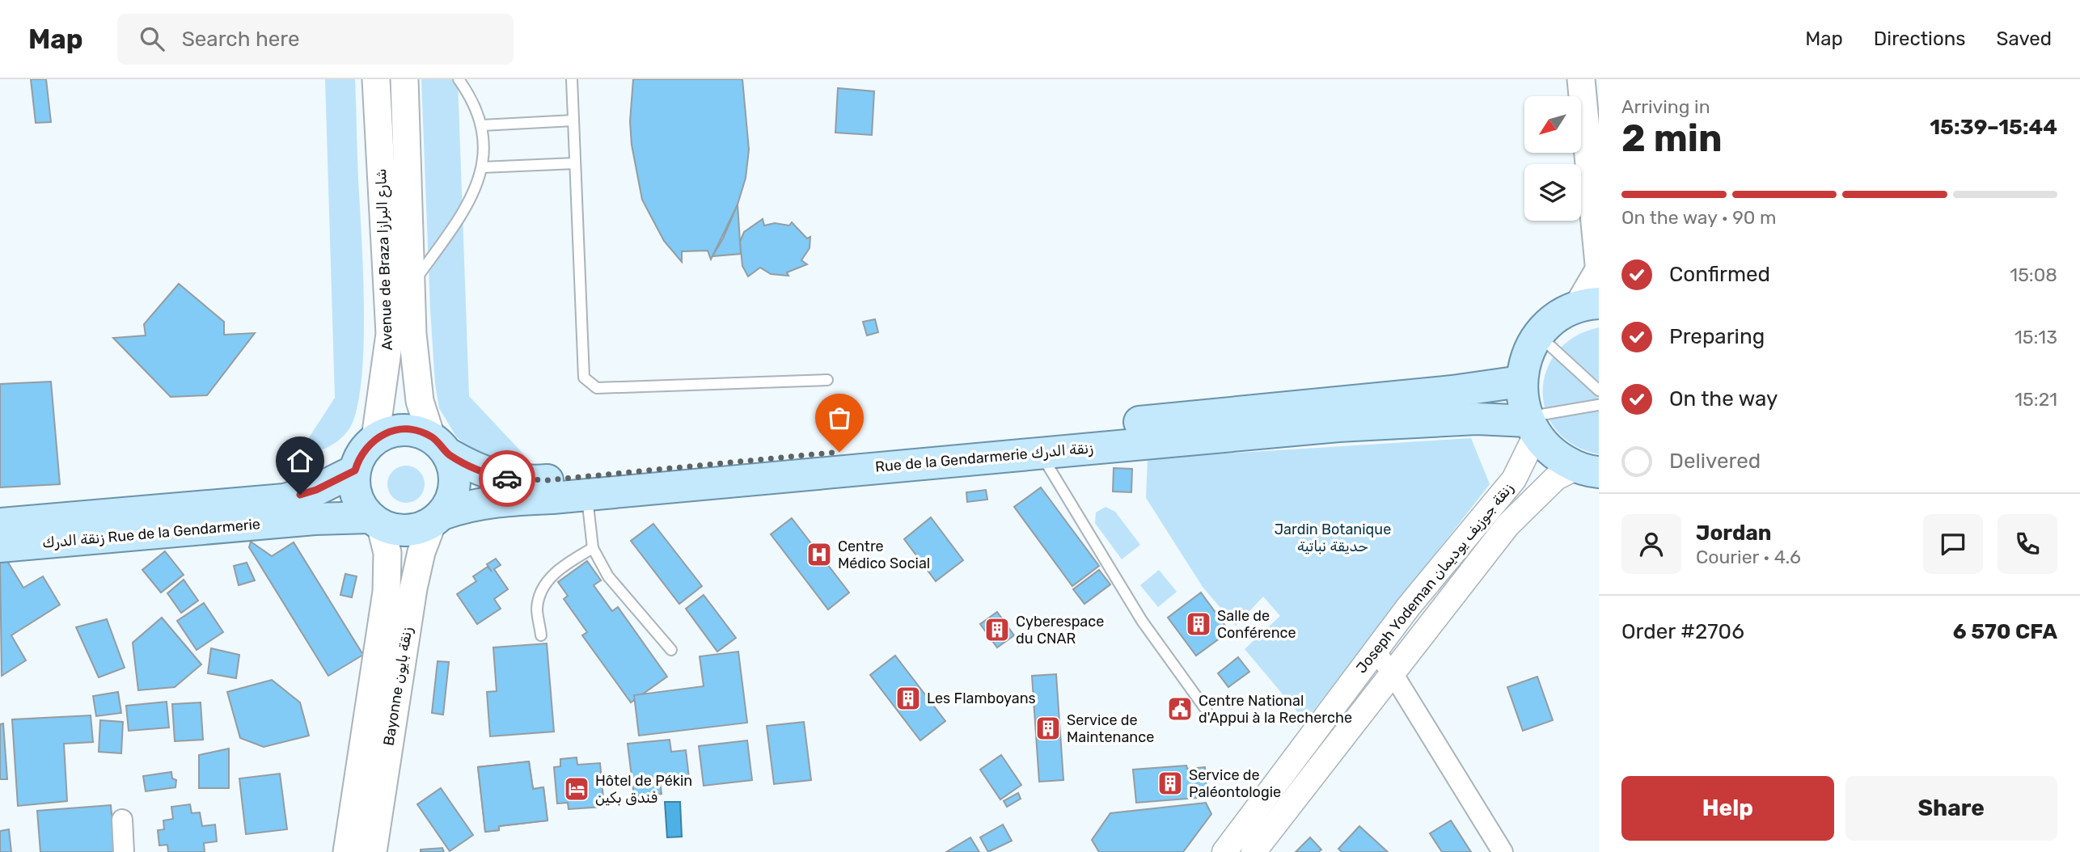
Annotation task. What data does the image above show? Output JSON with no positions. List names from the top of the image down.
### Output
{
  "streets": {
    "main road": [
      "Avenue de Braza شارع البرازا",
      "Rue de la Gendarmerie زنقة الدرك",
      "زنقة الدرك Rue de la Gendarmerie",
      "Bayonne زنقة بايون"
    ],
    "street": ["Joseph Yodeman زنقة جوزيف يوديمان"]
  },
  "crossings": [
    ["Avenue de Braza شارع البرازا", "Rue de la Gendarmerie زنقة الدرك"],
    ["Avenue de Braza شارع البرازا", "زنقة الدرك Rue de la Gendarmerie"],
    ["Avenue de Braza شارع البرازا", "Bayonne زنقة بايون"],
    ["Rue de la Gendarmerie زنقة الدرك", "زنقة الدرك Rue de la Gendarmerie"],
    ["Rue de la Gendarmerie زنقة الدرك", "Joseph Yodeman زنقة جوزيف يوديمان"],
    ["Rue de la Gendarmerie زنقة الدرك", "Bayonne زنقة بايون"],
    ["زنقة الدرك Rue de la Gendarmerie", "Bayonne زنقة بايون"]
  ],
  "parks": ["Jardin Botanique حديقة نباتية"],
  "places": {
    "hospital": ["Centre Médico Social"],
    "building": [
      "Salle de Conférence",
      "Cyberespace du CNAR",
      "Les Flamboyans",
      "Service de Maintenance",
      "Service de Paléontologie"
    ],
    "public building": ["Centre National d'Appui à la Recherche"],
    "hotel": ["Hôtel de Pékin فندق بكين"]
  },
  "north": "bottom left",
  "page": {
    "header": "Map",
    "search": "Search here",
    "nav": ["Map", "Directions", "Saved"],
    "heading": ["2 min", "Arriving in", "15:39–15:44"],
    "panel": [
      "Jordan",
      "Courier · 4.6",
      "Order #2706",
      "6 570 CFA"
    ],
    "bar": "On the way · 90 m",
    "list": [
      ["Confirmed", "15:08"],
      ["Preparing", "15:13"],
      ["On the way", "15:21"],
      "Delivered"
    ],
    "buttons": ["Help", "Share"]
  }
}
